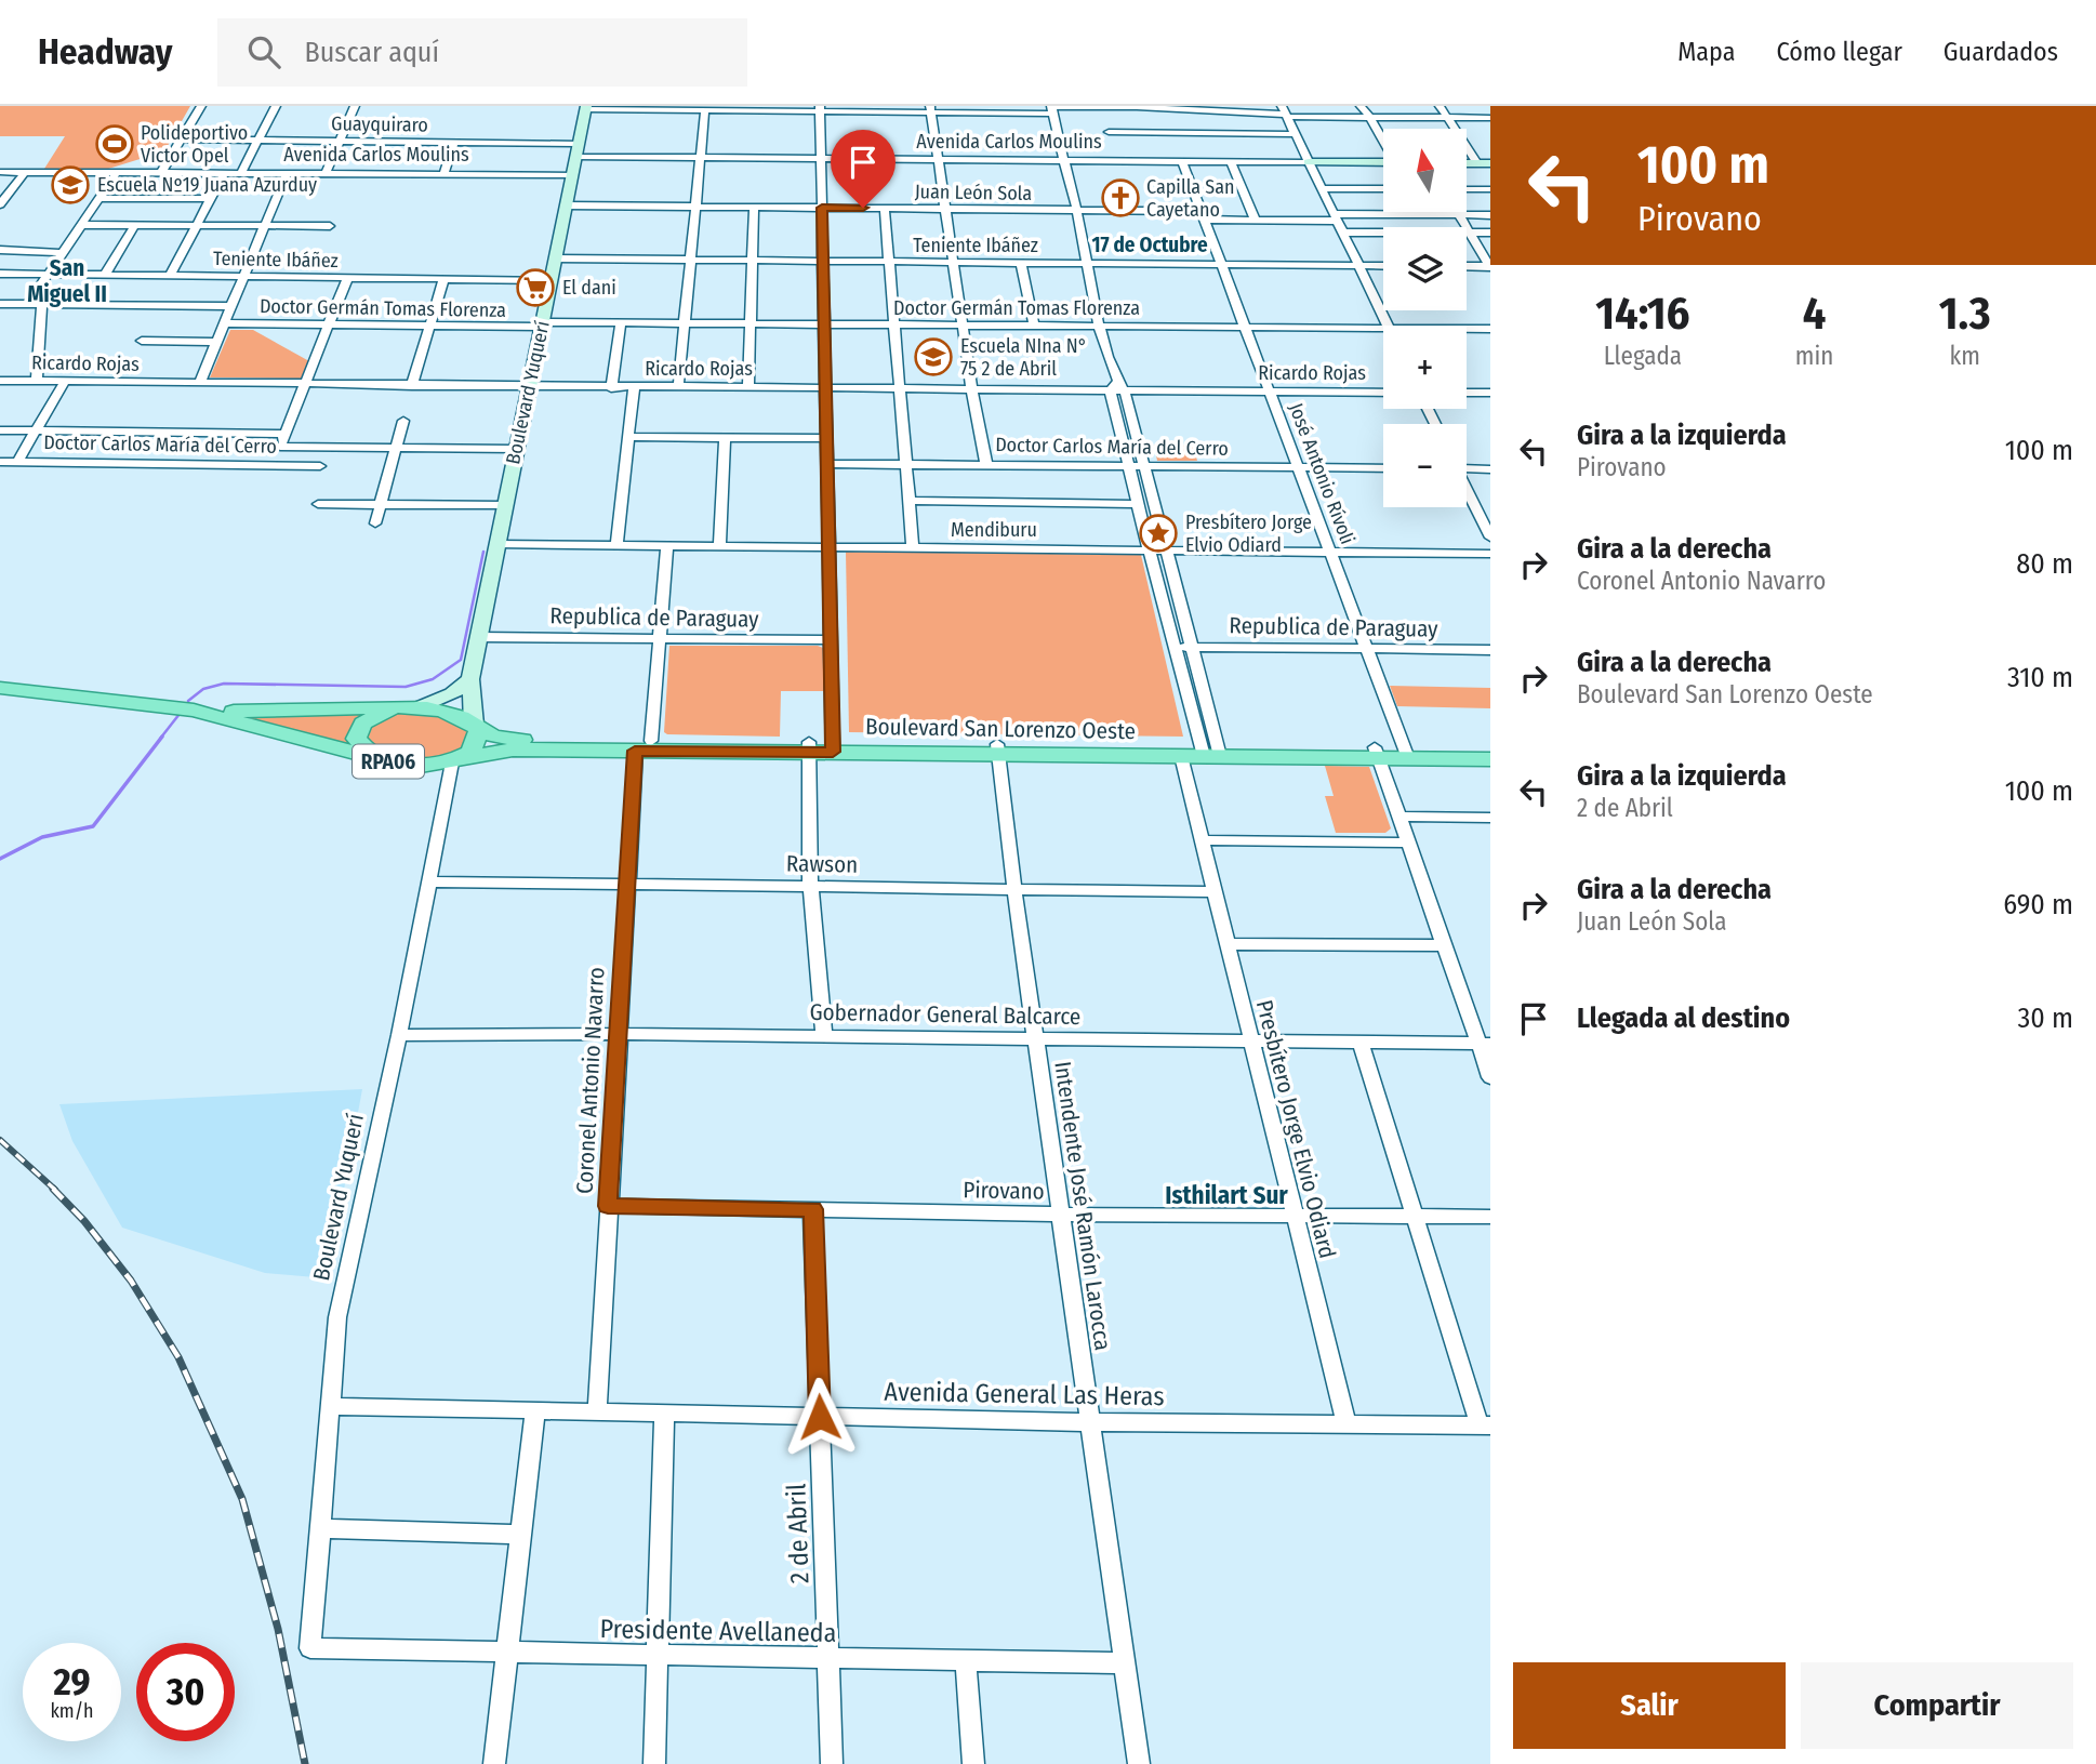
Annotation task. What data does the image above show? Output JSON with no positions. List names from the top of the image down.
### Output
{
  "streets": {
    "main road": [
      "Avenida Carlos Moulins",
      "Boulevard Yuquerí",
      "Boulevard San Lorenzo Oeste",
      "RPA06"
    ],
    "street": [
      "Guayquiraro",
      "Juan León Sola",
      "Teniente Ibáñez",
      "Doctor Germán Tomas Florenza",
      "Ricardo Rojas",
      "Doctor Carlos María del Cerro",
      "José Antonio Rívoli",
      "Mendiburu",
      "Republica de Paraguay",
      "Rawson",
      "Gobernador General Balcarce",
      "Coronel Antonio Navarro",
      "Presbítero Jorge Elvio Odiard",
      "Pirovano",
      "Intendente José Ramón Larocca",
      "Avenida General Las Heras",
      "2 de Abril",
      "Presidente Avellaneda"
    ]
  },
  "crossings": [
    ["Guayquiraro", "Boulevard Yuquerí"],
    ["Avenida Carlos Moulins", "Boulevard Yuquerí"],
    ["Avenida Carlos Moulins", "José Antonio Rívoli"],
    ["Juan León Sola", "Boulevard Yuquerí"],
    ["Juan León Sola", "José Antonio Rívoli"],
    ["Teniente Ibáñez", "Boulevard Yuquerí"],
    ["Teniente Ibáñez", "José Antonio Rívoli"],
    ["Doctor Germán Tomas Florenza", "Boulevard Yuquerí"],
    ["Doctor Germán Tomas Florenza", "José Antonio Rívoli"],
    ["Ricardo Rojas", "Boulevard Yuquerí"],
    ["Ricardo Rojas", "José Antonio Rívoli"],
    ["Boulevard Yuquerí", "Doctor Carlos María del Cerro"],
    ["Boulevard Yuquerí", "Mendiburu"],
    ["Boulevard Yuquerí", "Republica de Paraguay"],
    ["Boulevard Yuquerí", "Boulevard San Lorenzo Oeste"],
    ["Boulevard Yuquerí", "RPA06"],
    ["Boulevard Yuquerí", "Rawson"],
    ["Boulevard Yuquerí", "Gobernador General Balcarce"],
    ["Boulevard Yuquerí", "Avenida General Las Heras"],
    ["Boulevard Yuquerí", "Presidente Avellaneda"],
    ["Doctor Carlos María del Cerro", "José Antonio Rívoli"],
    ["José Antonio Rívoli", "Mendiburu"],
    ["José Antonio Rívoli", "Republica de Paraguay"],
    ["José Antonio Rívoli", "Boulevard San Lorenzo Oeste"],
    ["Mendiburu", "Coronel Antonio Navarro"],
    ["Republica de Paraguay", "Coronel Antonio Navarro"],
    ["Boulevard San Lorenzo Oeste", "RPA06"],
    ["Boulevard San Lorenzo Oeste", "Coronel Antonio Navarro"],
    ["Boulevard San Lorenzo Oeste", "Presbítero Jorge Elvio Odiard"],
    ["Boulevard San Lorenzo Oeste", "Intendente José Ramón Larocca"],
    ["Rawson", "Coronel Antonio Navarro"],
    ["Rawson", "Presbítero Jorge Elvio Odiard"],
    ["Rawson", "Intendente José Ramón Larocca"],
    ["Gobernador General Balcarce", "Coronel Antonio Navarro"],
    ["Gobernador General Balcarce", "Presbítero Jorge Elvio Odiard"],
    ["Gobernador General Balcarce", "Intendente José Ramón Larocca"],
    ["Coronel Antonio Navarro", "Pirovano"],
    ["Coronel Antonio Navarro", "Avenida General Las Heras"],
    ["Presbítero Jorge Elvio Odiard", "Pirovano"],
    ["Presbítero Jorge Elvio Odiard", "Avenida General Las Heras"],
    ["Pirovano", "Intendente José Ramón Larocca"],
    ["Pirovano", "2 de Abril"],
    ["Intendente José Ramón Larocca", "Avenida General Las Heras"],
    ["Intendente José Ramón Larocca", "Presidente Avellaneda"],
    ["Avenida General Las Heras", "2 de Abril"],
    ["2 de Abril", "Presidente Avellaneda"]
  ],
  "districts": ["17 de Octubre", "San Miguel II", "Isthilart Sur"],
  "places": {
    "sports": ["Polideportivo Victor Opel"],
    "school or university": ["Escuela Nº19 Juana Azurduy", "Escuela NIna N° 75 2 de Abril"],
    "church": ["Capilla San Cayetano"],
    "supermarket": ["El dani"],
    "place": ["Presbítero Jorge Elvio Odiard"]
  },
  "north": "top",
  "page": {
    "header": "Headway",
    "search": "Buscar aquí",
    "nav": ["Mapa", "Cómo llegar", "Guardados"],
    "turn": ["100 m", "Pirovano"],
    "map_buttons": ["+", "−"],
    "eta": [
      "14:16",
      "Llegada",
      "4",
      "min",
      "1.3",
      "km"
    ],
    "list": [
      {
        "name": "Gira a la izquierda",
        "note": "Pirovano",
        "value": "100 m"
      },
      {
        "name": "Gira a la derecha",
        "note": "Coronel Antonio Navarro",
        "value": "80 m"
      },
      {
        "name": "Gira a la derecha",
        "note": "Boulevard San Lorenzo Oeste",
        "value": "310 m"
      },
      {
        "name": "Gira a la izquierda",
        "note": "2 de Abril",
        "value": "100 m"
      },
      {
        "name": "Gira a la derecha",
        "note": "Juan León Sola",
        "value": "690 m"
      },
      {
        "name": "Llegada al destino",
        "value": "30 m"
      }
    ],
    "speed": "29 km/h",
    "limit": "30",
    "buttons": ["Salir", "Compartir"]
  }
}
